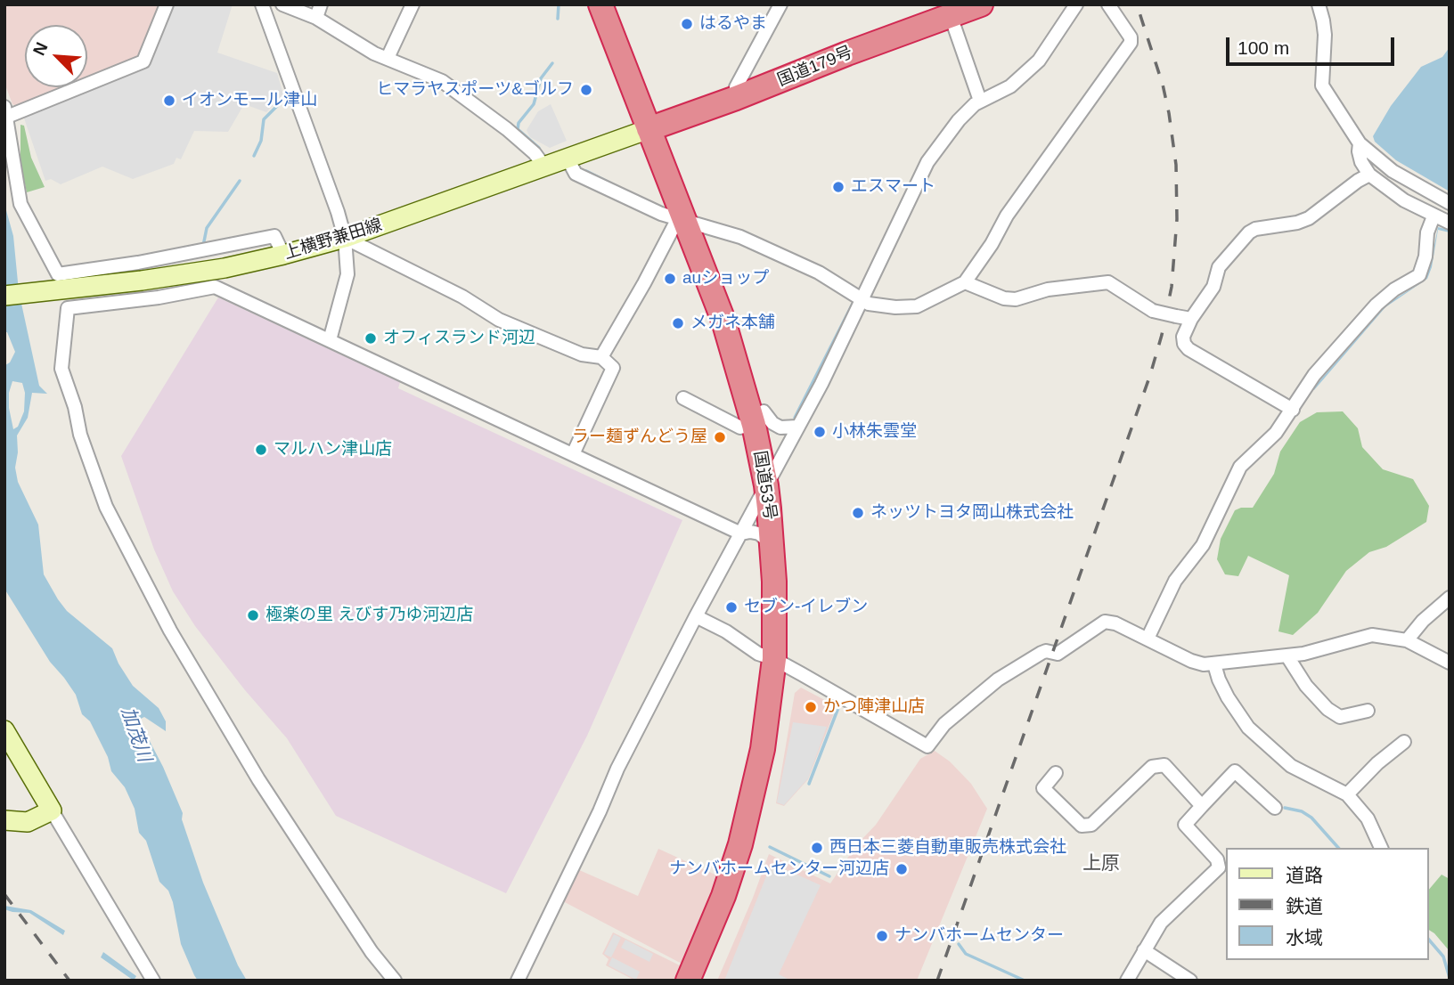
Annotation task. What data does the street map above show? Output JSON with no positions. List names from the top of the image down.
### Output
{
  "streets": {
    "highway": ["国道179号", "国道53号"],
    "main road": ["上横野兼田線"]
  },
  "crossings": [
    ["国道179号", "上横野兼田線"],
    ["国道179号", "国道53号"],
    ["上横野兼田線", "国道53号"]
  ],
  "districts": ["上原"],
  "water": ["加茂川"],
  "places": [
    "はるやま",
    "ヒマラヤスポーツ&ゴルフ",
    "イオンモール津山",
    "エスマート",
    "auショップ",
    "メガネ本舗",
    "オフィスランド河辺",
    "小林朱雲堂",
    "ラー麺ずんどう屋",
    "マルハン津山店",
    "ネッツトヨタ岡山株式会社",
    "セブン-イレブン",
    "極楽の里 えびす乃ゆ河辺店",
    "かつ陣津山店",
    "西日本三菱自動車販売株式会社",
    "ナンバホームセンター河辺店",
    "ナンバホームセンター"
  ],
  "legend": ["道路", "鉄道", "水域"],
  "scale_bar": "100 m",
  "north": "top left"
}
